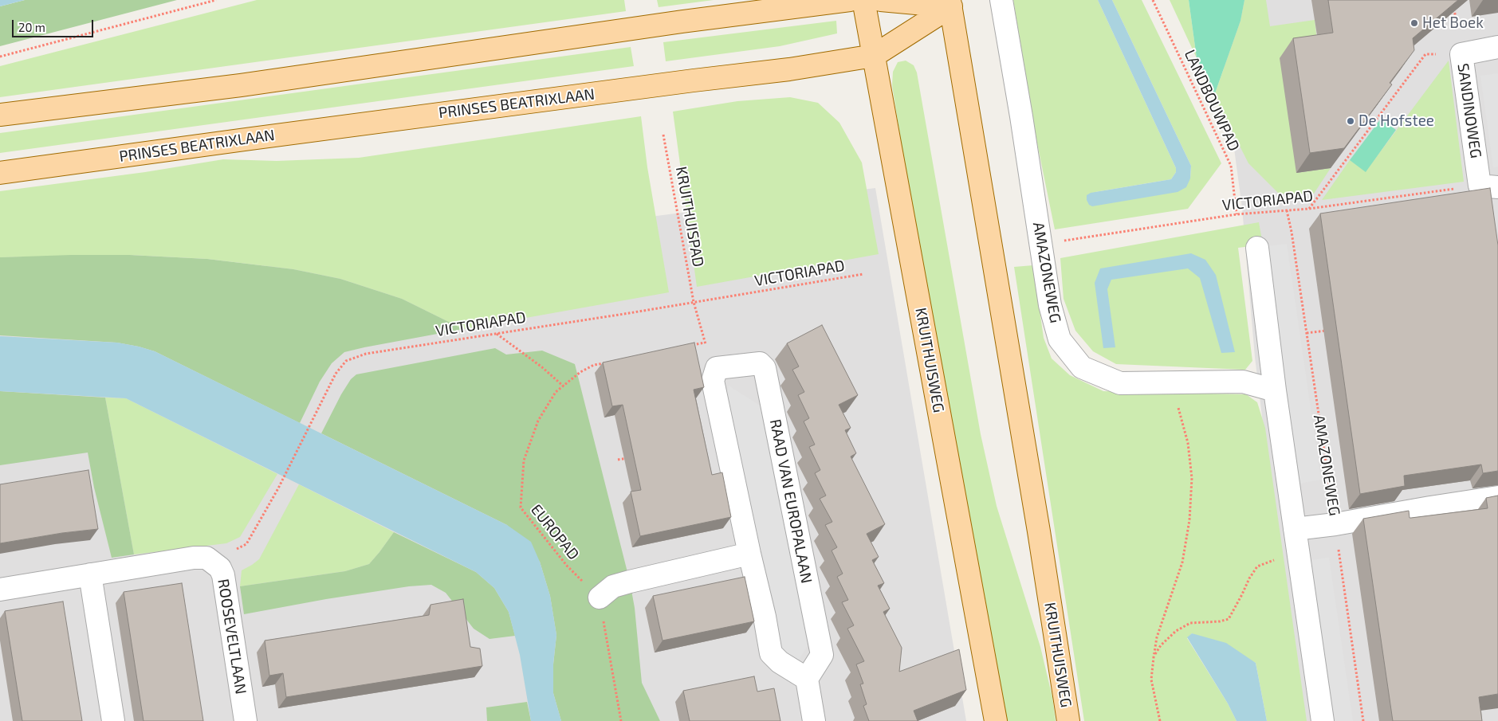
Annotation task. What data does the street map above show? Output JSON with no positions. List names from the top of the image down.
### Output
{
  "streets": {
    "main road": ["PRINSES BEATRIXLAAN", "KRUITHUISWEG"],
    "street": [
      "SANDINOWEG",
      "AMAZONEWEG",
      "RAAD VAN EUROPALAAN",
      "ROOSEVELTLAAN"
    ],
    "path": [
      "LANDBOUWPAD",
      "VICTORIAPAD",
      "KRUITHUISPAD",
      "EUROPAD"
    ]
  },
  "crossings": [
    ["LANDBOUWPAD", "VICTORIAPAD"],
    ["PRINSES BEATRIXLAAN", "KRUITHUISWEG"],
    ["SANDINOWEG", "VICTORIAPAD"],
    ["VICTORIAPAD", "KRUITHUISPAD"],
    ["VICTORIAPAD", "AMAZONEWEG"],
    ["VICTORIAPAD", "ROOSEVELTLAAN"]
  ],
  "places": ["Het Boek", "De Hofstee"],
  "scale_bar": "20 m"
}
